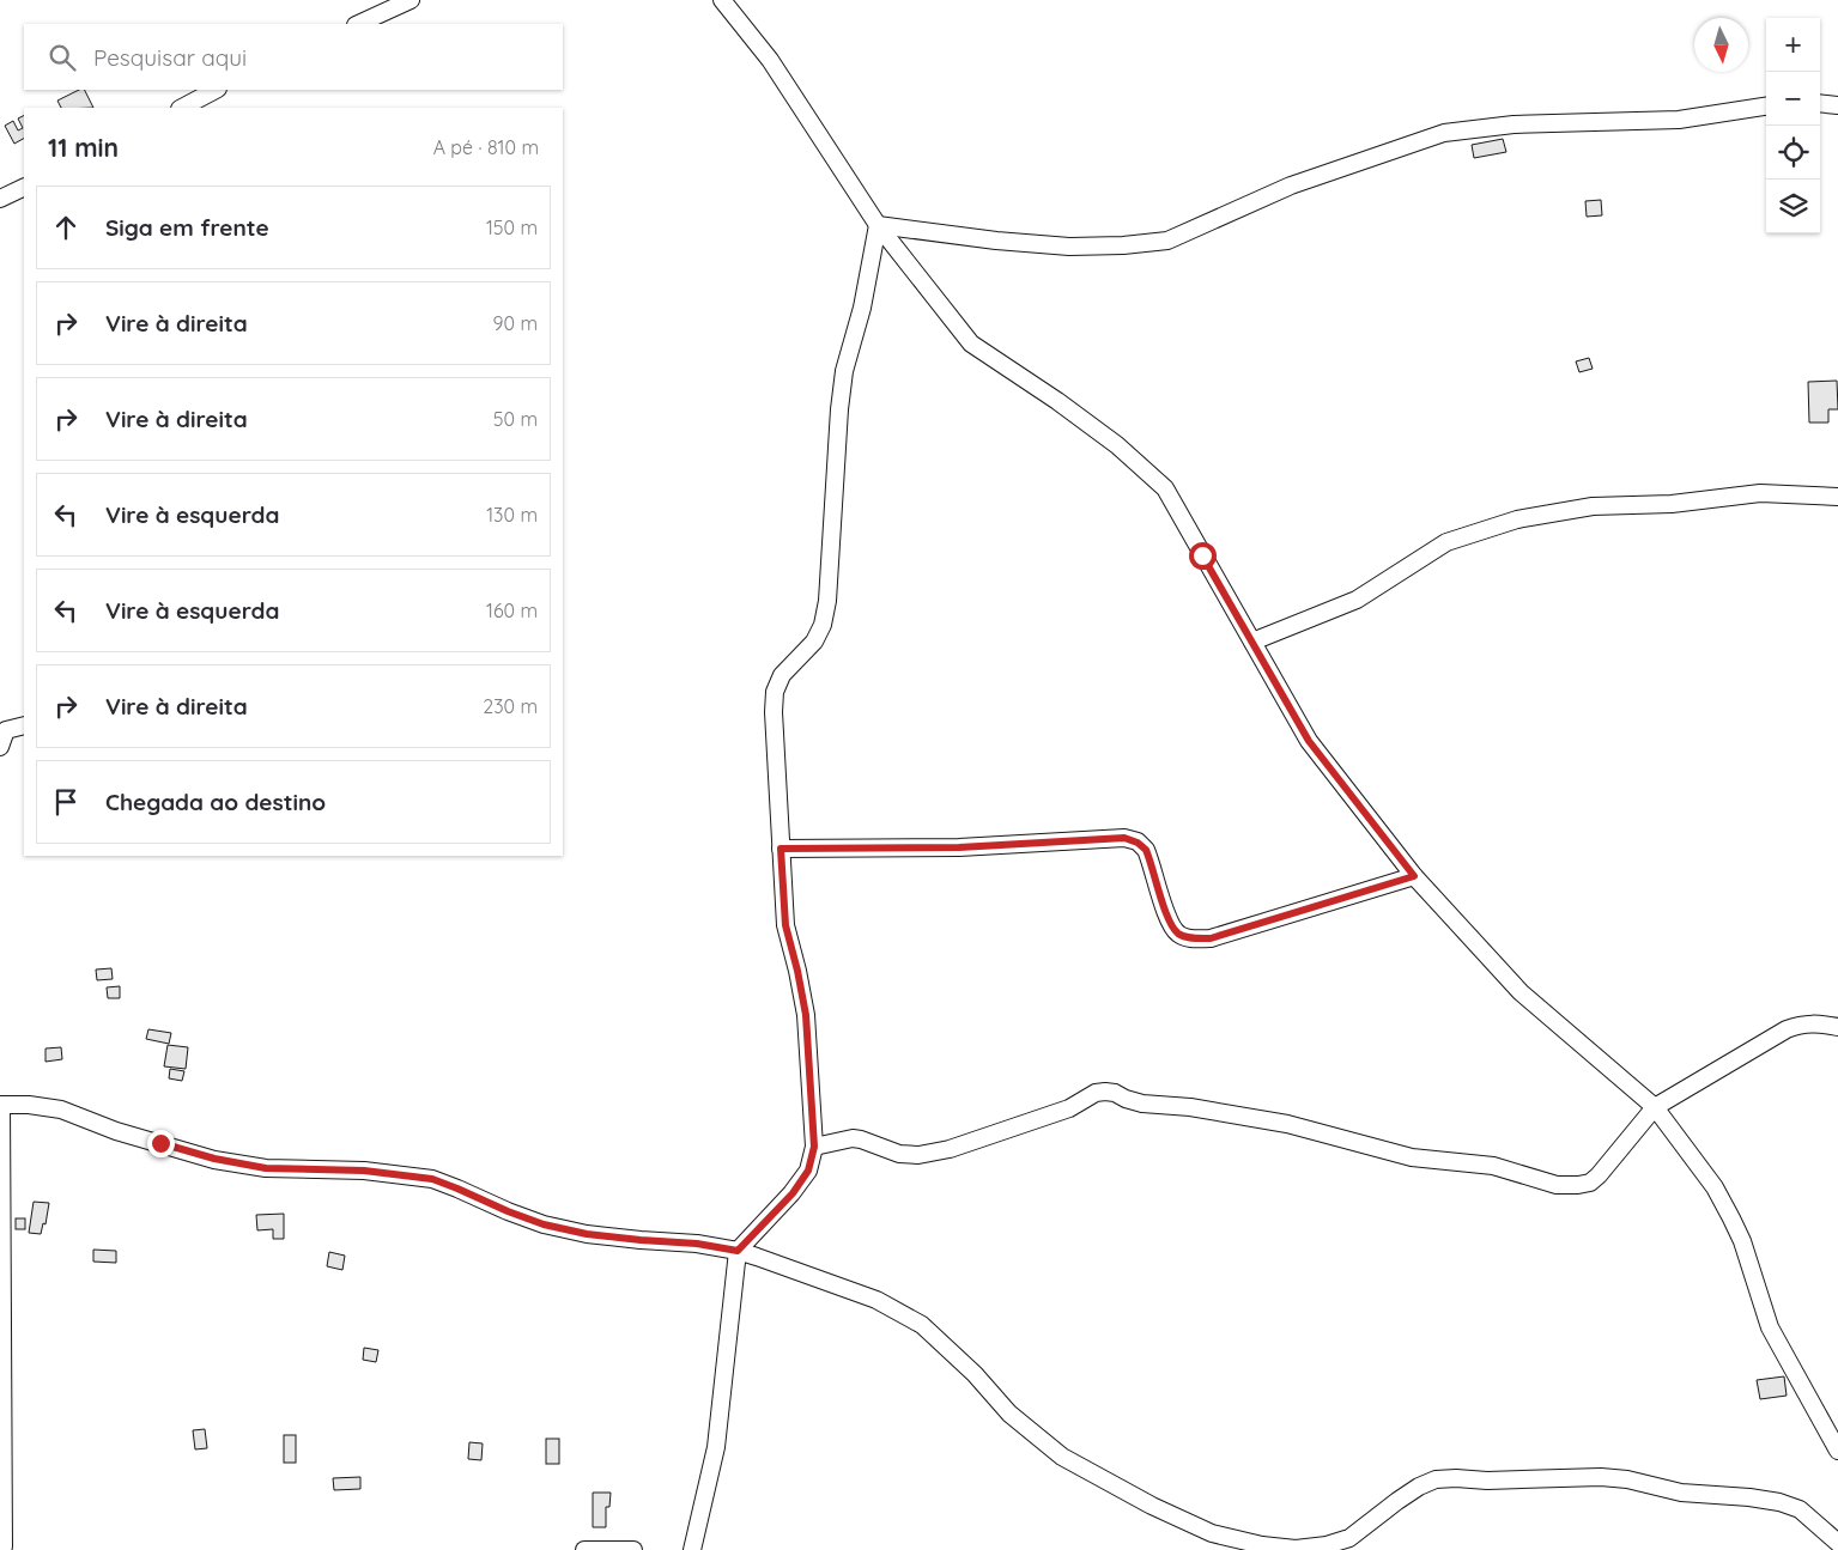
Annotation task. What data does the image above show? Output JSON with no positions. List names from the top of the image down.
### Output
{
  "north": "bottom",
  "page": {
    "map_buttons": ["+", "−"],
    "search": "Pesquisar aqui",
    "heading": ["11 min", "A pé · 810 m"],
    "list": [
      ["Siga em frente", "150 m"],
      ["Vire à direita", "90 m"],
      ["Vire à direita", "50 m"],
      ["Vire à esquerda", "130 m"],
      ["Vire à esquerda", "160 m"],
      ["Vire à direita", "230 m"],
      "Chegada ao destino"
    ]
  }
}
